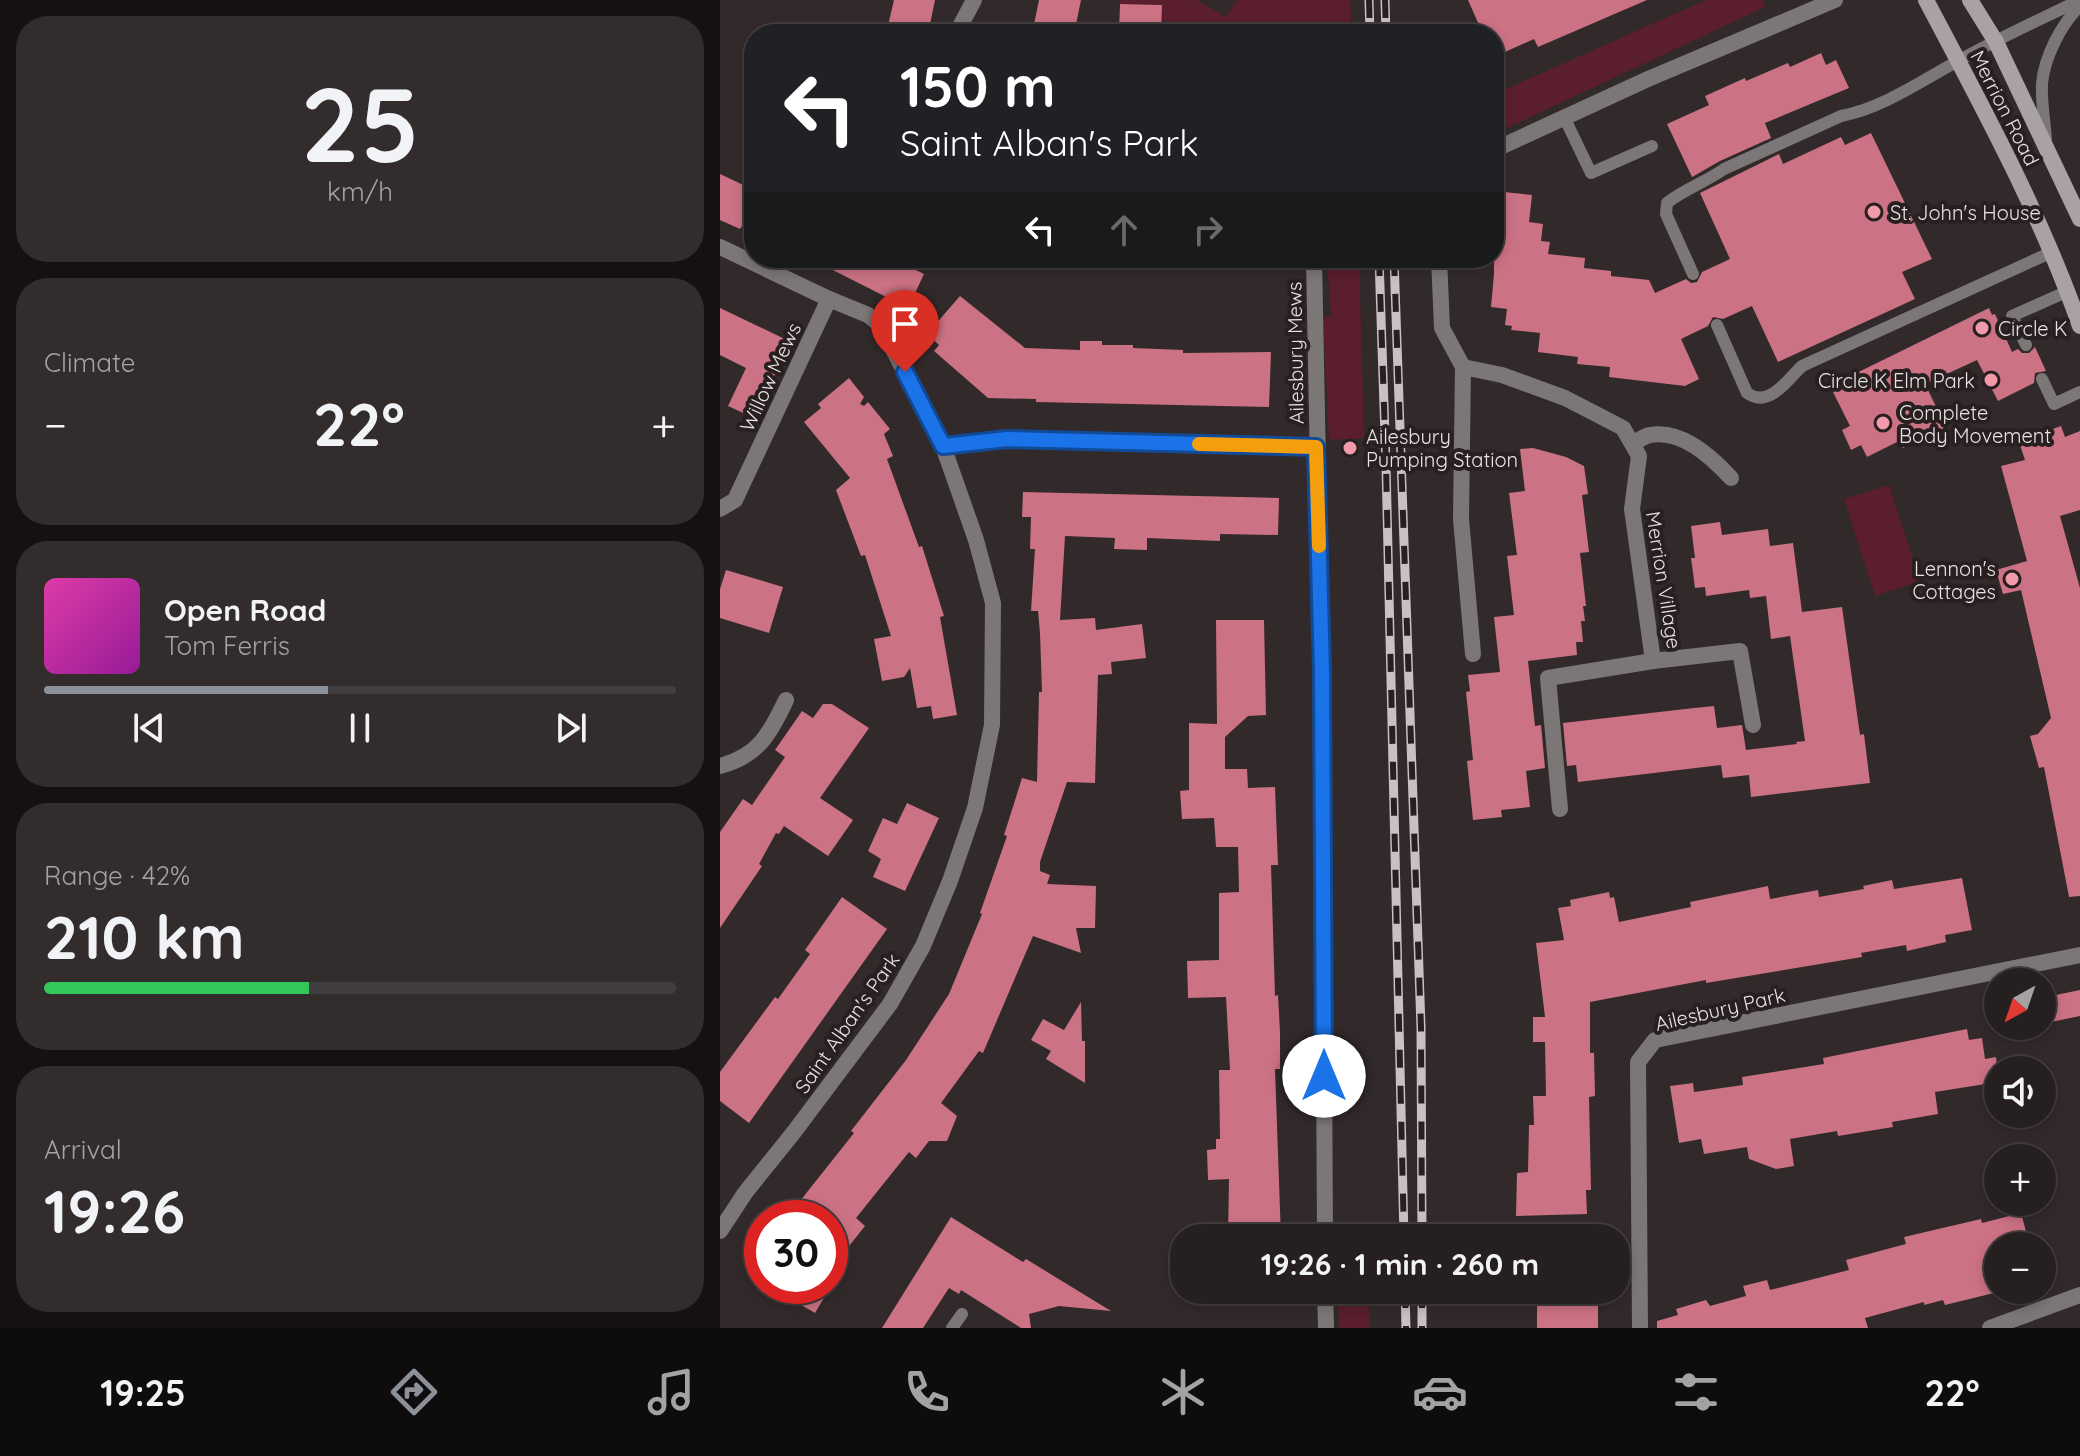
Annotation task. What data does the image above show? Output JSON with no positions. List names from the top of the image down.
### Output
{
  "streets": {
    "main road": ["Merrion Road"],
    "street": [
      "Ailesbury Mews",
      "Willow Mews",
      "Merrion Village",
      "Ailesbury Park",
      "Saint Alban's Park"
    ]
  },
  "crossings": [
    ["Willow Mews", "Saint Alban's Park"]
  ],
  "places": [
    "St. John's House",
    "Circle K",
    "Circle K Elm Park",
    "Complete Body Movement",
    "Ailesbury Pumping Station",
    "Lennon's Cottages"
  ],
  "north": "bottom left",
  "page": {
    "tile": [
      ["25", "km/h"],
      "Climate",
      ["Range · 42%", "210 km"],
      ["Arrival", "19:26"]
    ],
    "turn": ["150 m", "Saint Alban's Park"],
    "heat": ["−", "22°", "+"],
    "song": ["Open Road", "Tom Ferris"],
    "map_buttons": ["+", "−"],
    "limit": "30",
    "trip": "19:26 · 1 min · 260 m",
    "tabs": ["19:25", "22°"]
  }
}
